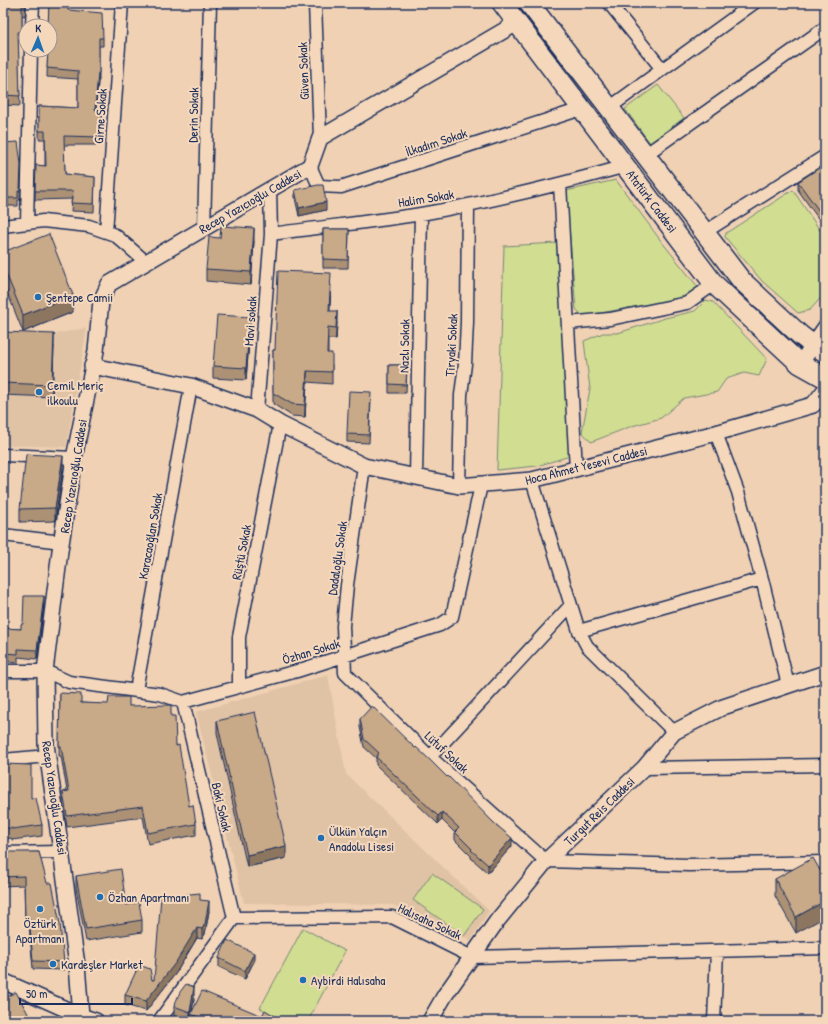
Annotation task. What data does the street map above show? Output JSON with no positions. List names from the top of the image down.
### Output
{
  "streets": {
    "main road": ["Atatürk Caddesi"],
    "street": [
      "Güven Sokak",
      "Derin Sokak",
      "Girne Sokak",
      "İlkadım Sokak",
      "Halim Sokak",
      "Recep Yazıcıoğlu Caddesi",
      "Mavi sokak",
      "Tiryaki Sokak",
      "Nazlı Sokak",
      "Hoca Ahmet Yesevi Caddesi",
      "Karacaoğlan Sokak",
      "Rüştü Sokak",
      "Dadaloğlu Sokak",
      "Özhan Sokak",
      "Lütuf Sokak",
      "Baki Sokak",
      "Turgut Reis Caddesi",
      "Halısaha Sokak"
    ]
  },
  "crossings": [
    ["Güven Sokak", "Recep Yazıcıoğlu Caddesi"],
    ["Derin Sokak", "Recep Yazıcıoğlu Caddesi"],
    ["İlkadım Sokak", "Recep Yazıcıoğlu Caddesi"],
    ["İlkadım Sokak", "Atatürk Caddesi"],
    ["Halim Sokak", "Atatürk Caddesi"],
    ["Halim Sokak", "Mavi sokak"],
    ["Halim Sokak", "Tiryaki Sokak"],
    ["Halim Sokak", "Nazlı Sokak"],
    ["Recep Yazıcıoğlu Caddesi", "Hoca Ahmet Yesevi Caddesi"],
    ["Mavi sokak", "Hoca Ahmet Yesevi Caddesi"],
    ["Tiryaki Sokak", "Hoca Ahmet Yesevi Caddesi"],
    ["Nazlı Sokak", "Hoca Ahmet Yesevi Caddesi"],
    ["Hoca Ahmet Yesevi Caddesi", "Karacaoğlan Sokak"],
    ["Hoca Ahmet Yesevi Caddesi", "Rüştü Sokak"],
    ["Hoca Ahmet Yesevi Caddesi", "Dadaloğlu Sokak"],
    ["Hoca Ahmet Yesevi Caddesi", "Özhan Sokak"],
    ["Rüştü Sokak", "Özhan Sokak"],
    ["Dadaloğlu Sokak", "Özhan Sokak"],
    ["Dadaloğlu Sokak", "Lütuf Sokak"],
    ["Özhan Sokak", "Lütuf Sokak"],
    ["Özhan Sokak", "Baki Sokak"],
    ["Lütuf Sokak", "Turgut Reis Caddesi"],
    ["Baki Sokak", "Halısaha Sokak"],
    ["Turgut Reis Caddesi", "Halısaha Sokak"]
  ],
  "places": [
    "Şentepe Camii",
    "Cemil Meriç ilkoulu",
    "Ülkün Yalçın Anadolu Lisesi",
    "Özhan Apartmanı",
    "Öztürk Apartmanı",
    "Kardeşler Market",
    "Aybirdi Halısaha"
  ],
  "scale_bar": "50 m",
  "north": "top"
}
